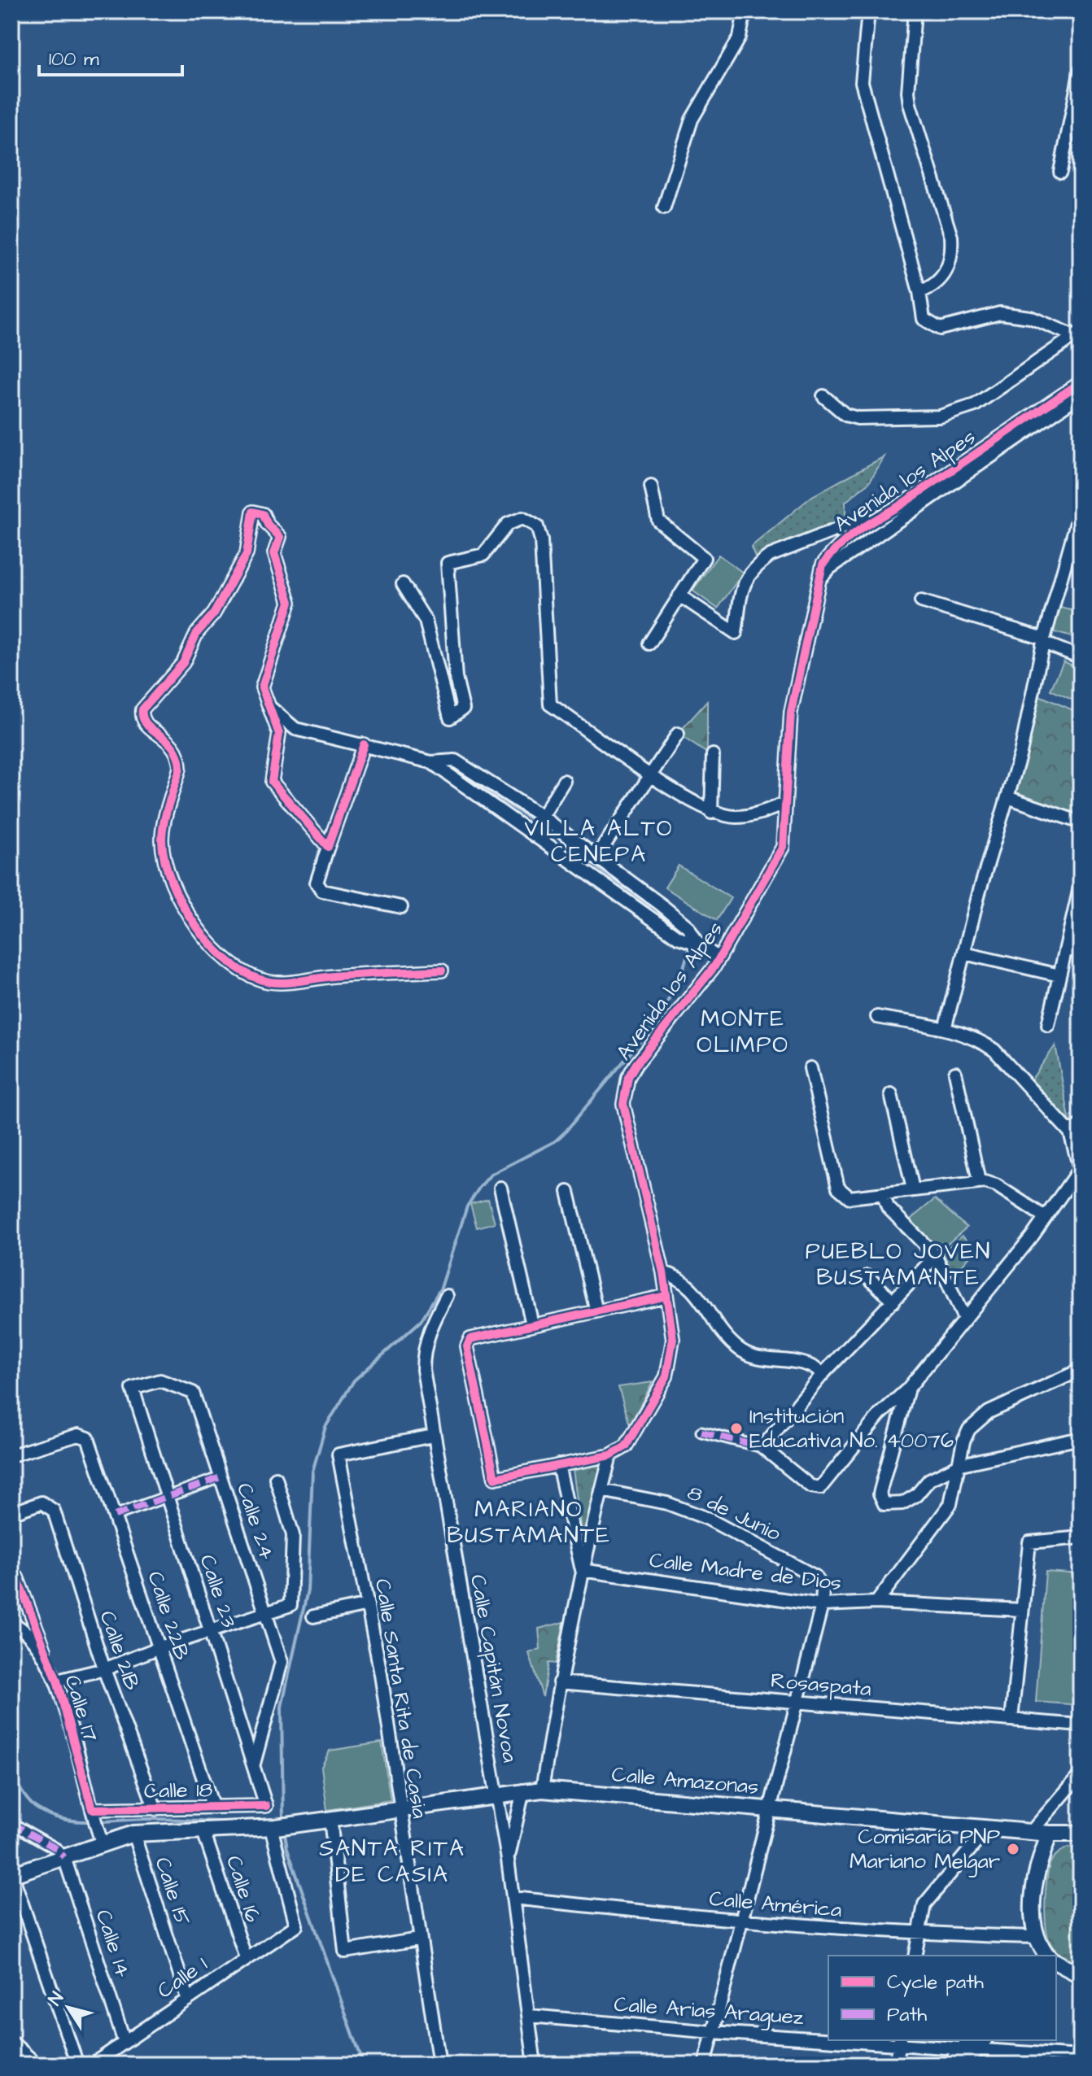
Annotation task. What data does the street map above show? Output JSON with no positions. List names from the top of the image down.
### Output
{
  "streets": {
    "street": [
      "Avenida los Alpes",
      "8 de Junio",
      "Calle 24",
      "Calle Madre de Dios",
      "Calle 23",
      "Calle 22B",
      "Calle 21B",
      "Calle Capitán Novoa",
      "Rosaspata",
      "Calle Santa Rita de Casia",
      "Calle 17",
      "Calle Amazonas",
      "Calle 18",
      "Calle 16",
      "Calle 15",
      "Calle América",
      "Calle 14",
      "Calle 1",
      "Calle Arias Araguez"
    ]
  },
  "crossings": [
    ["Avenida los Alpes", "Calle Capitán Novoa"],
    ["8 de Junio", "Calle Madre de Dios"],
    ["8 de Junio", "Calle Capitán Novoa"],
    ["Calle 24", "Calle 23"],
    ["Calle Madre de Dios", "Calle Capitán Novoa"],
    ["Calle 23", "Calle 18"],
    ["Calle 22B", "Calle 18"],
    ["Calle 21B", "Calle 18"],
    ["Calle Capitán Novoa", "Rosaspata"],
    ["Calle Capitán Novoa", "Calle Santa Rita de Casia"],
    ["Calle Capitán Novoa", "Calle Amazonas"],
    ["Calle Capitán Novoa", "Calle América"],
    ["Calle Capitán Novoa", "Calle Arias Araguez"],
    ["Calle Santa Rita de Casia", "Calle Amazonas"],
    ["Calle 17", "Calle 18"],
    ["Calle Amazonas", "Calle 18"],
    ["Calle Amazonas", "Calle 1"],
    ["Calle 18", "Calle 16"],
    ["Calle 18", "Calle 15"],
    ["Calle 18", "Calle 14"],
    ["Calle 18", "Calle 1"],
    ["Calle 16", "Calle 1"],
    ["Calle 15", "Calle 1"],
    ["Calle 14", "Calle 1"]
  ],
  "districts": [
    "VILLA ALTO CENEPA",
    "MONTE OLIMPO",
    "PUEBLO JOVEN BUSTAMANTE",
    "MARIANO BUSTAMANTE",
    "SANTA RITA DE CASIA"
  ],
  "places": ["Institución Educativa No. 40076", "Comisaría PNP Mariano Melgar"],
  "legend": ["Cycle path", "Path"],
  "scale_bar": "100 m",
  "north": "top left"
}
